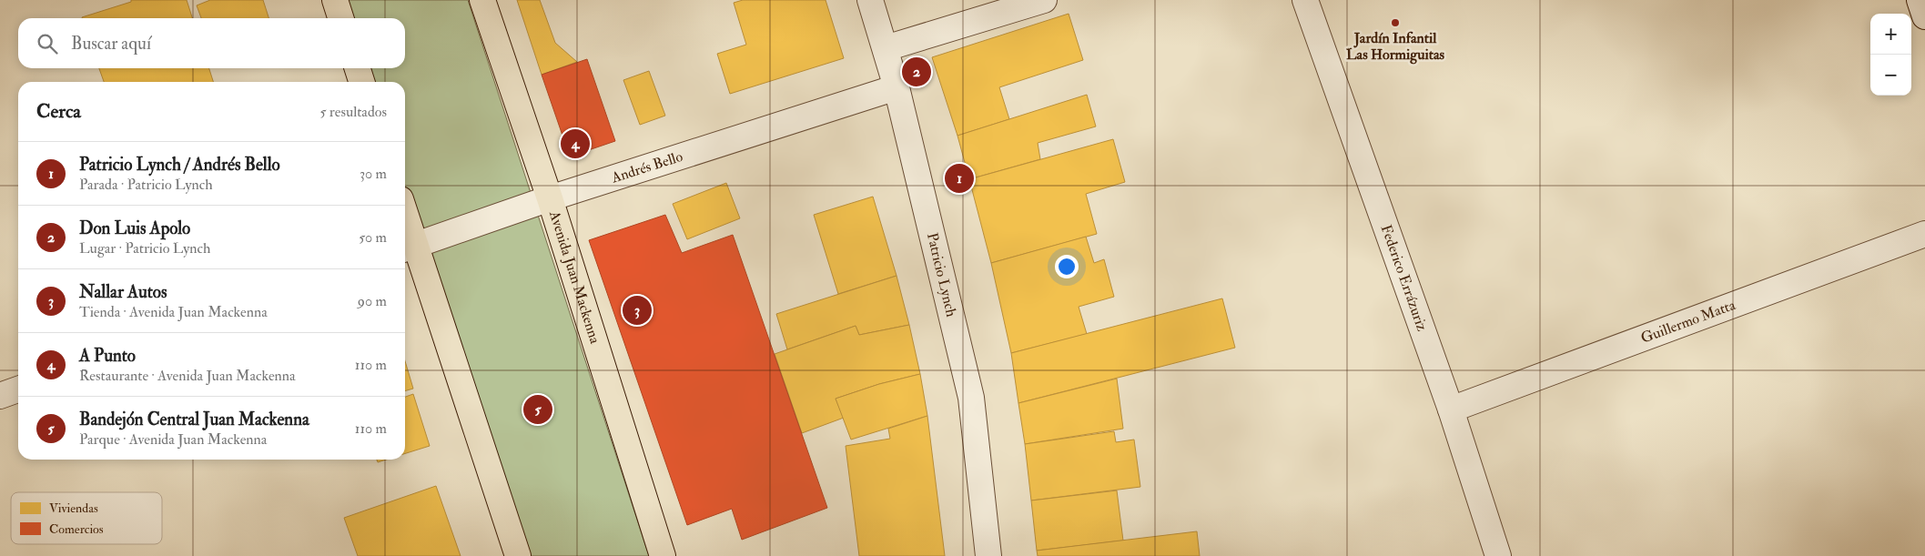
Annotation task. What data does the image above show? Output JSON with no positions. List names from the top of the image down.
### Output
{
  "streets": {
    "main road": ["Avenida Juan Mackenna"],
    "street": [
      "Andrés Bello",
      "Patricio Lynch",
      "Federico Errázuriz",
      "Guillermo Matta"
    ]
  },
  "crossings": [
    ["Andrés Bello", "Patricio Lynch"],
    ["Andrés Bello", "Avenida Juan Mackenna"],
    ["Federico Errázuriz", "Guillermo Matta"]
  ],
  "places": ["Jardín Infantil Las Hormiguitas"],
  "legend": ["Viviendas", "Comercios"],
  "page": {
    "map_buttons": ["+", "−"],
    "search": "Buscar aquí",
    "pins": [
      "2",
      "4",
      "1",
      "3",
      "5"
    ],
    "heading": ["Cerca", "5 resultados"],
    "list": [
      {
        "mark": "1",
        "name": "Patricio Lynch / Andrés Bello",
        "note": "Parada · Patricio Lynch",
        "value": "30 m"
      },
      {
        "mark": "2",
        "name": "Don Luis Apolo",
        "note": "Lugar · Patricio Lynch",
        "value": "50 m"
      },
      {
        "mark": "3",
        "name": "Nallar Autos",
        "note": "Tienda · Avenida Juan Mackenna",
        "value": "90 m"
      },
      {
        "mark": "4",
        "name": "A Punto",
        "note": "Restaurante · Avenida Juan Mackenna",
        "value": "110 m"
      },
      {
        "mark": "5",
        "name": "Bandejón Central Juan Mackenna",
        "note": "Parque · Avenida Juan Mackenna",
        "value": "110 m"
      }
    ]
  }
}
